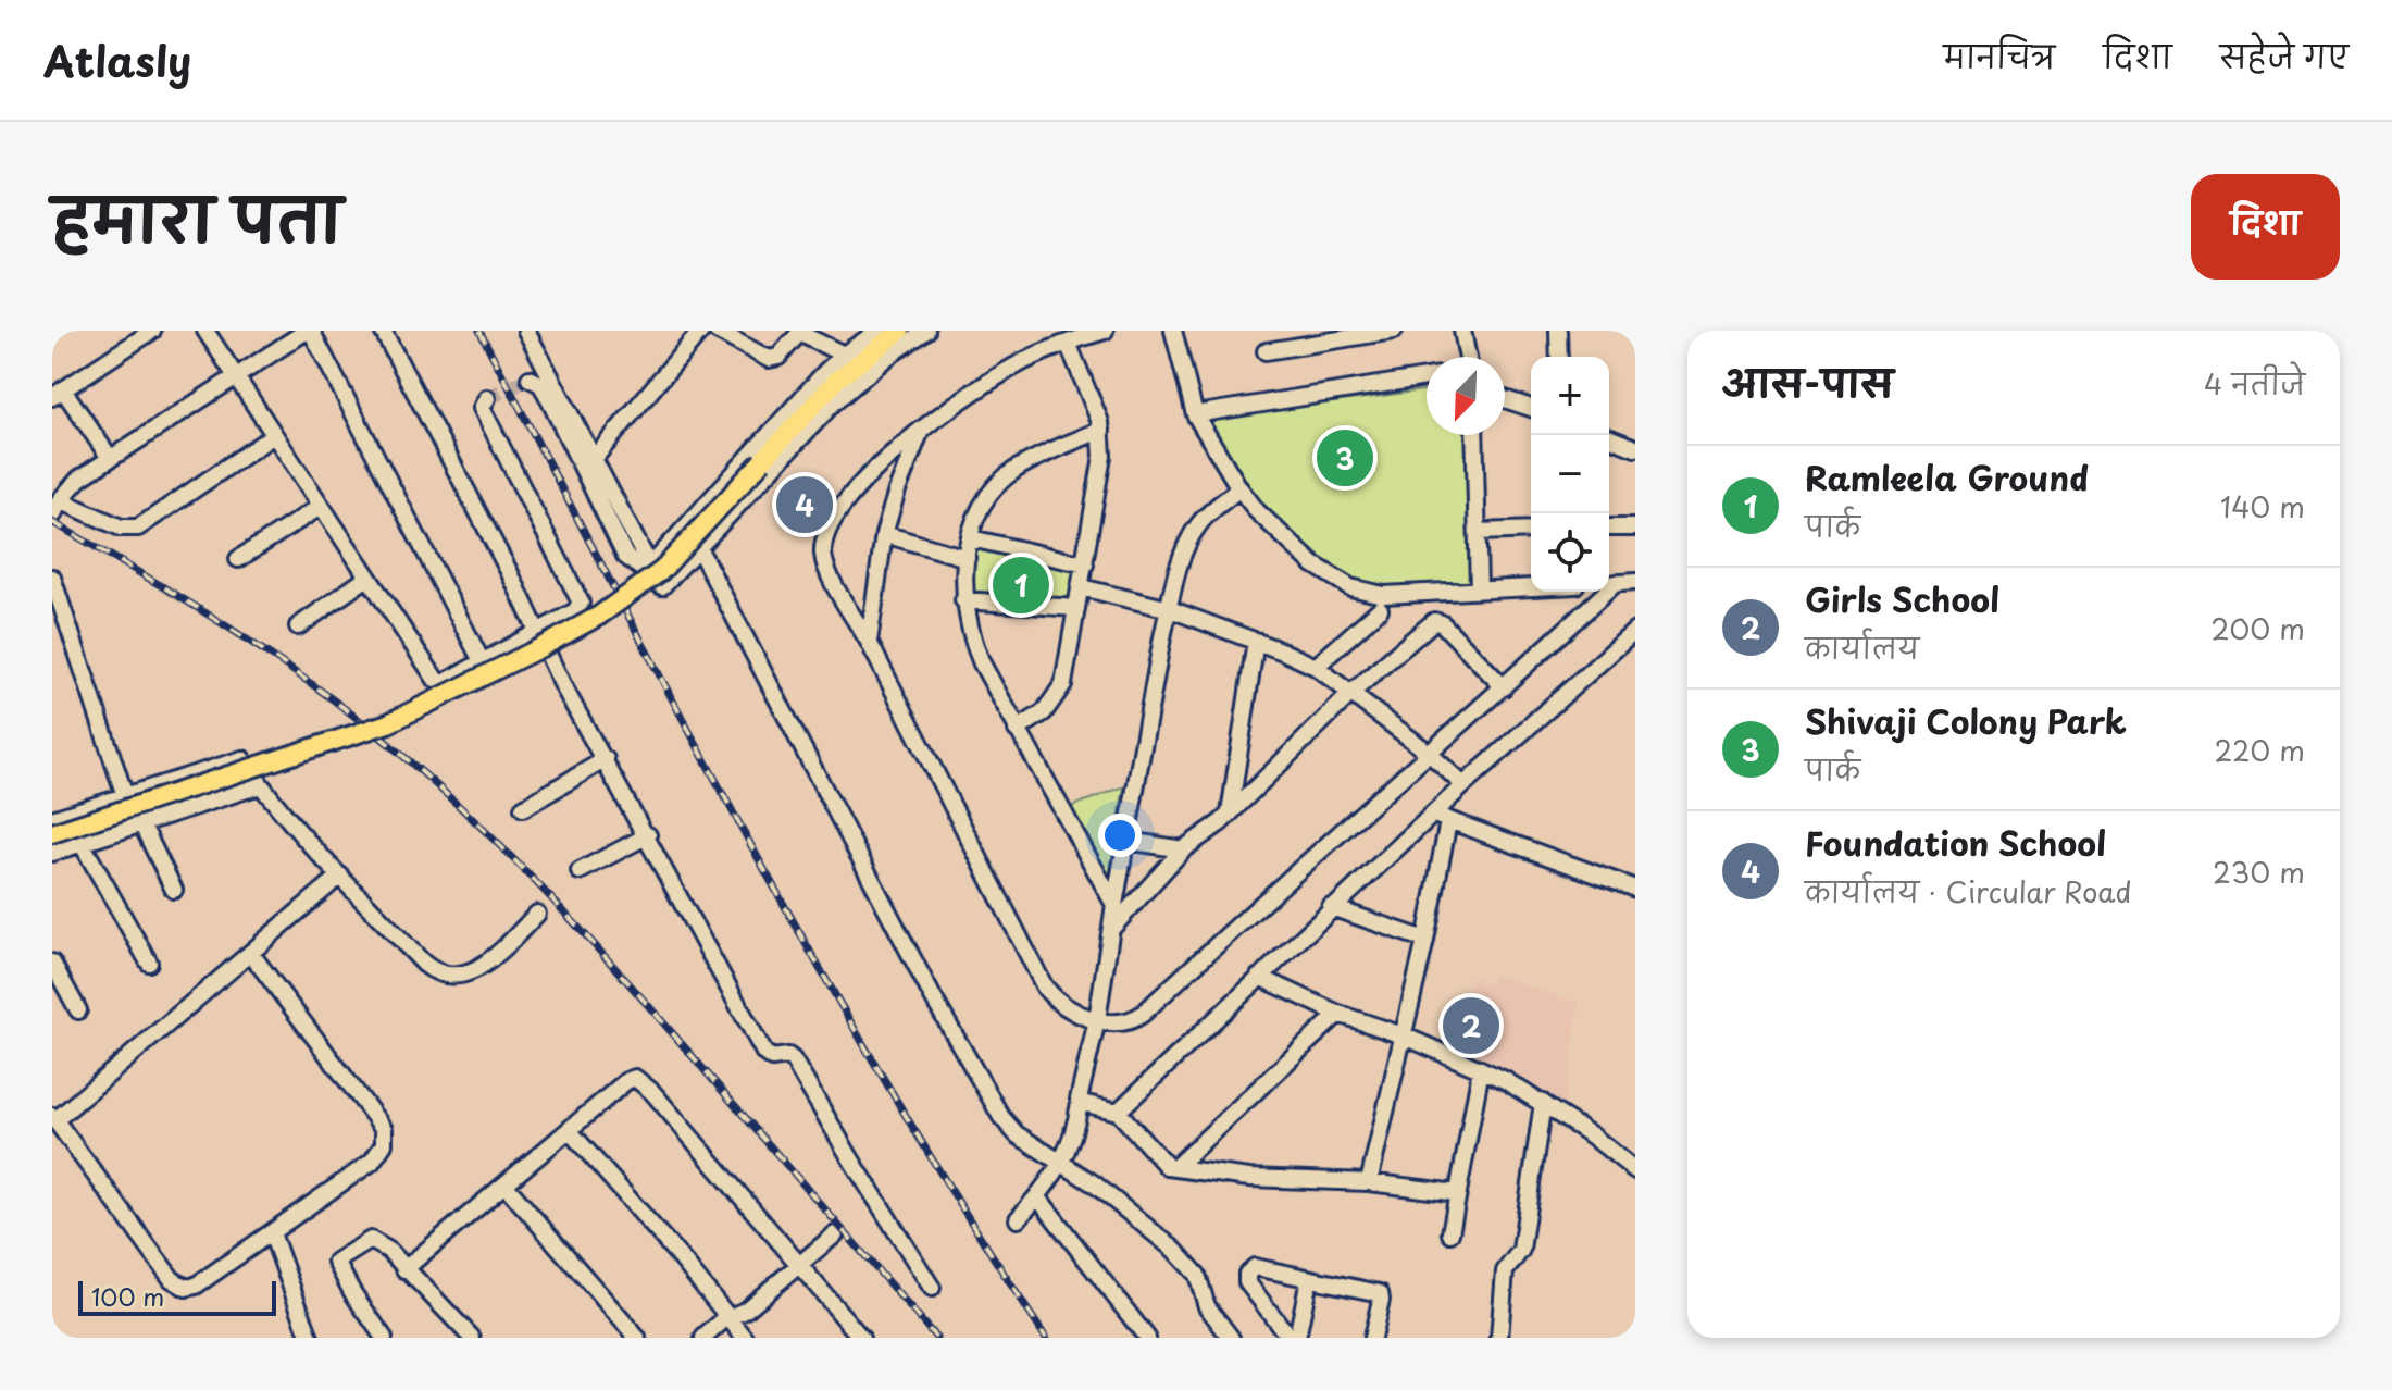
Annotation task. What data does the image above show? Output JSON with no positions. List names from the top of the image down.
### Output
{
  "scale_bar": "100 m",
  "north": "bottom left",
  "page": {
    "header": "Atlasly",
    "nav": ["मानचित्र", "दिशा", "सहेजे गए"],
    "title": "हमारा पता",
    "buttons": "दिशा",
    "heading": ["आस-पास", "4 नतीजे"],
    "map_buttons": ["+", "−"],
    "pins": [
      "3",
      "4",
      "1",
      "2"
    ],
    "list": [
      {
        "mark": "1",
        "name": "Ramleela Ground",
        "note": "पार्क",
        "value": "140 m"
      },
      {
        "mark": "2",
        "name": "Girls School",
        "note": "कार्यालय",
        "value": "200 m"
      },
      {
        "mark": "3",
        "name": "Shivaji Colony Park",
        "note": "पार्क",
        "value": "220 m"
      },
      {
        "mark": "4",
        "name": "Foundation School",
        "note": "कार्यालय · Circular Road",
        "value": "230 m"
      }
    ],
    "scale": "100 m"
  }
}
